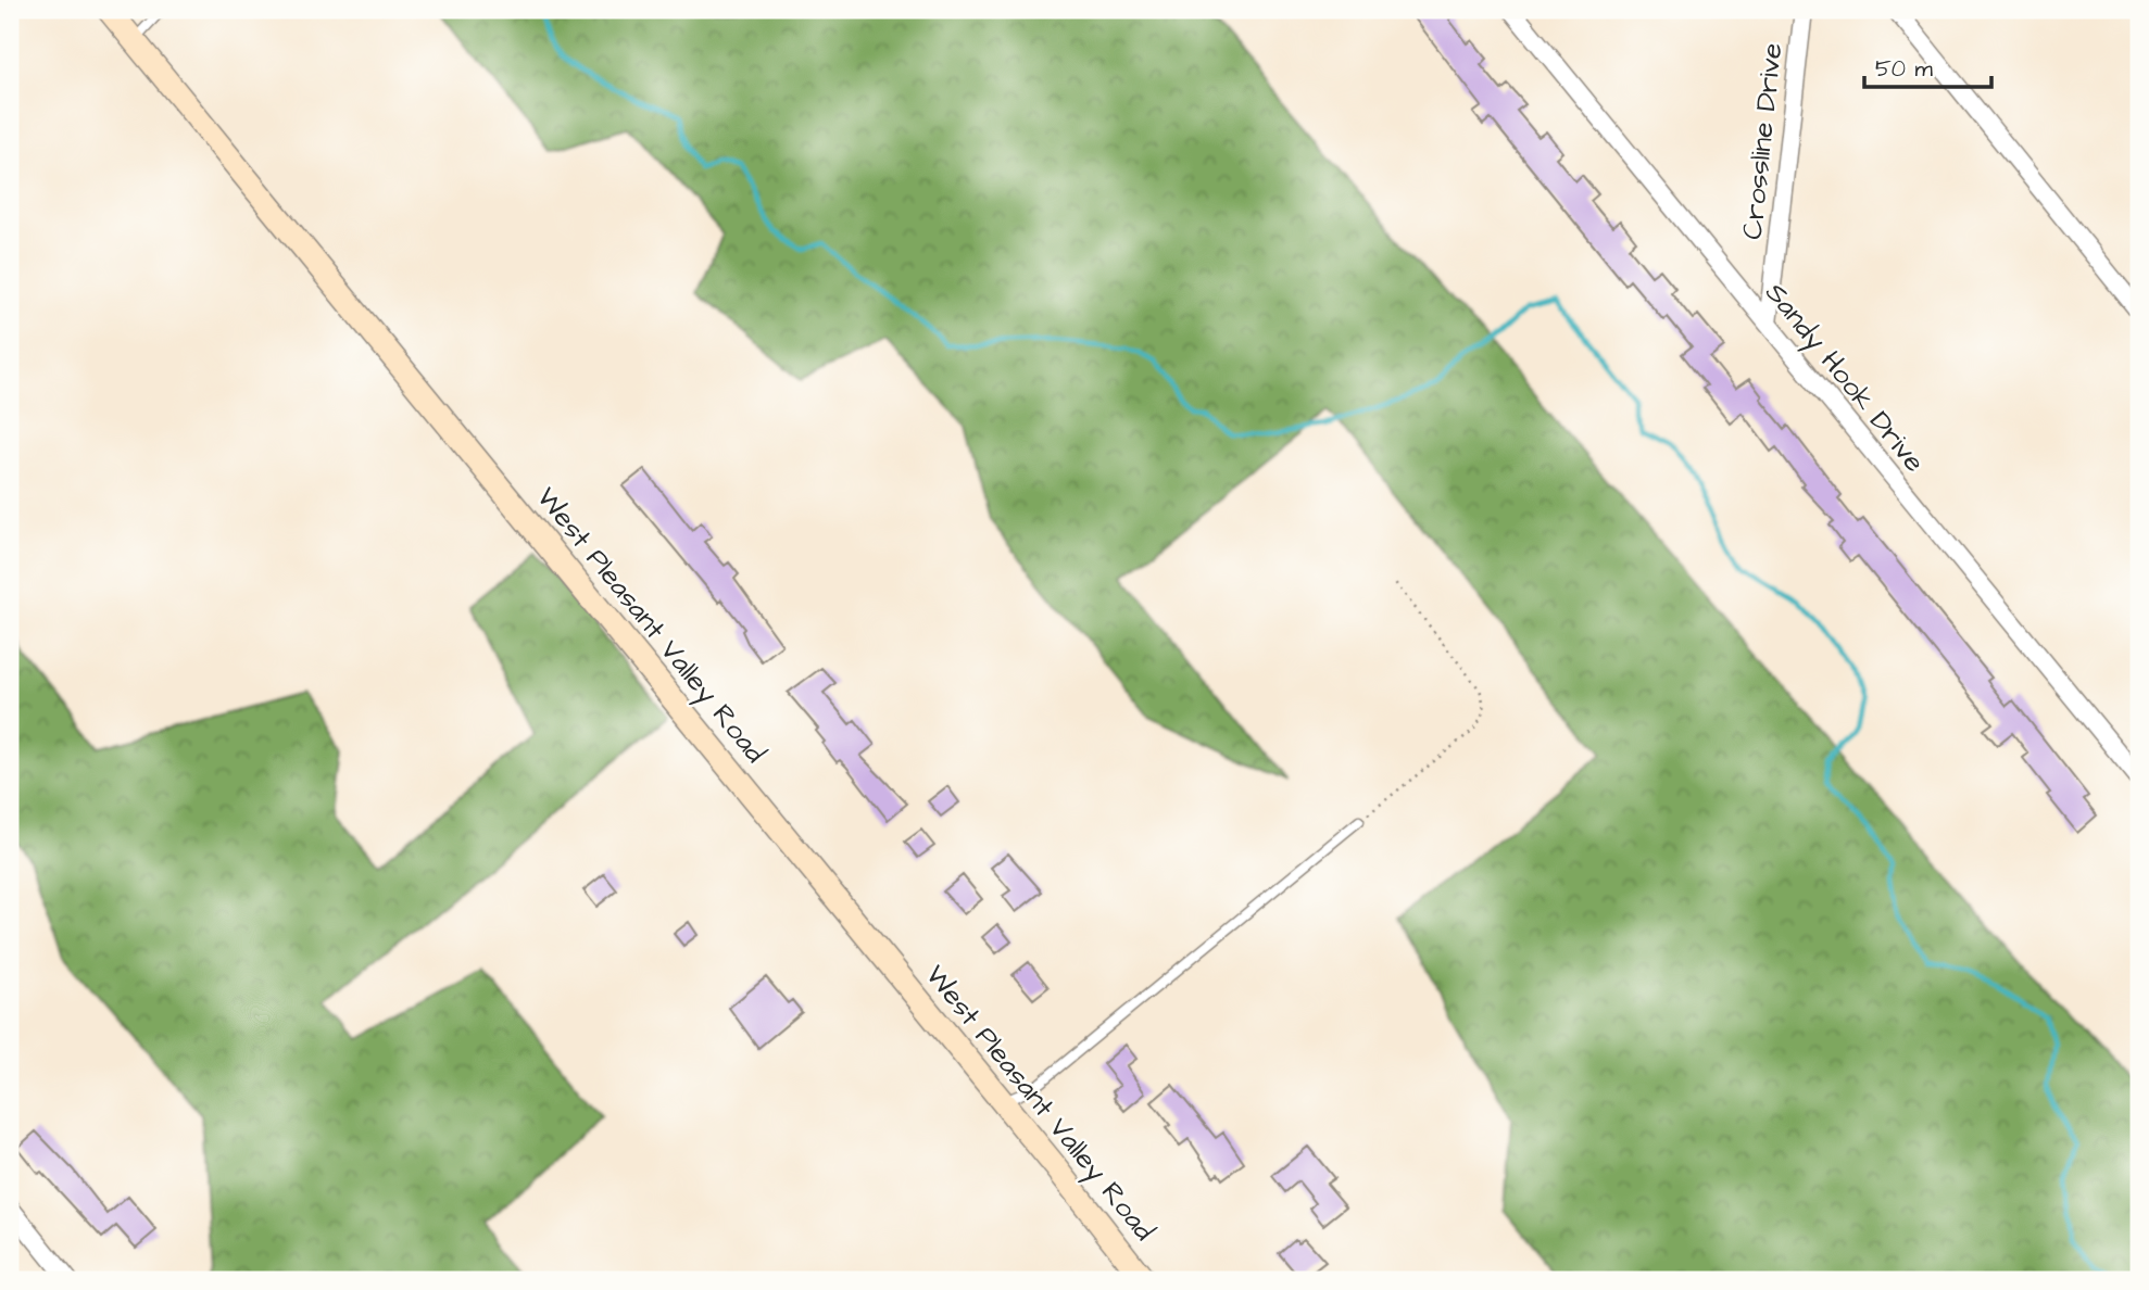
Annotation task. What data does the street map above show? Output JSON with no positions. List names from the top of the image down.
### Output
{
  "streets": {
    "main road": ["West Pleasant Valley Road"],
    "street": ["Crossline Drive", "Sandy Hook Drive"]
  },
  "crossings": [
    ["Crossline Drive", "Sandy Hook Drive"]
  ],
  "scale_bar": "50 m"
}
